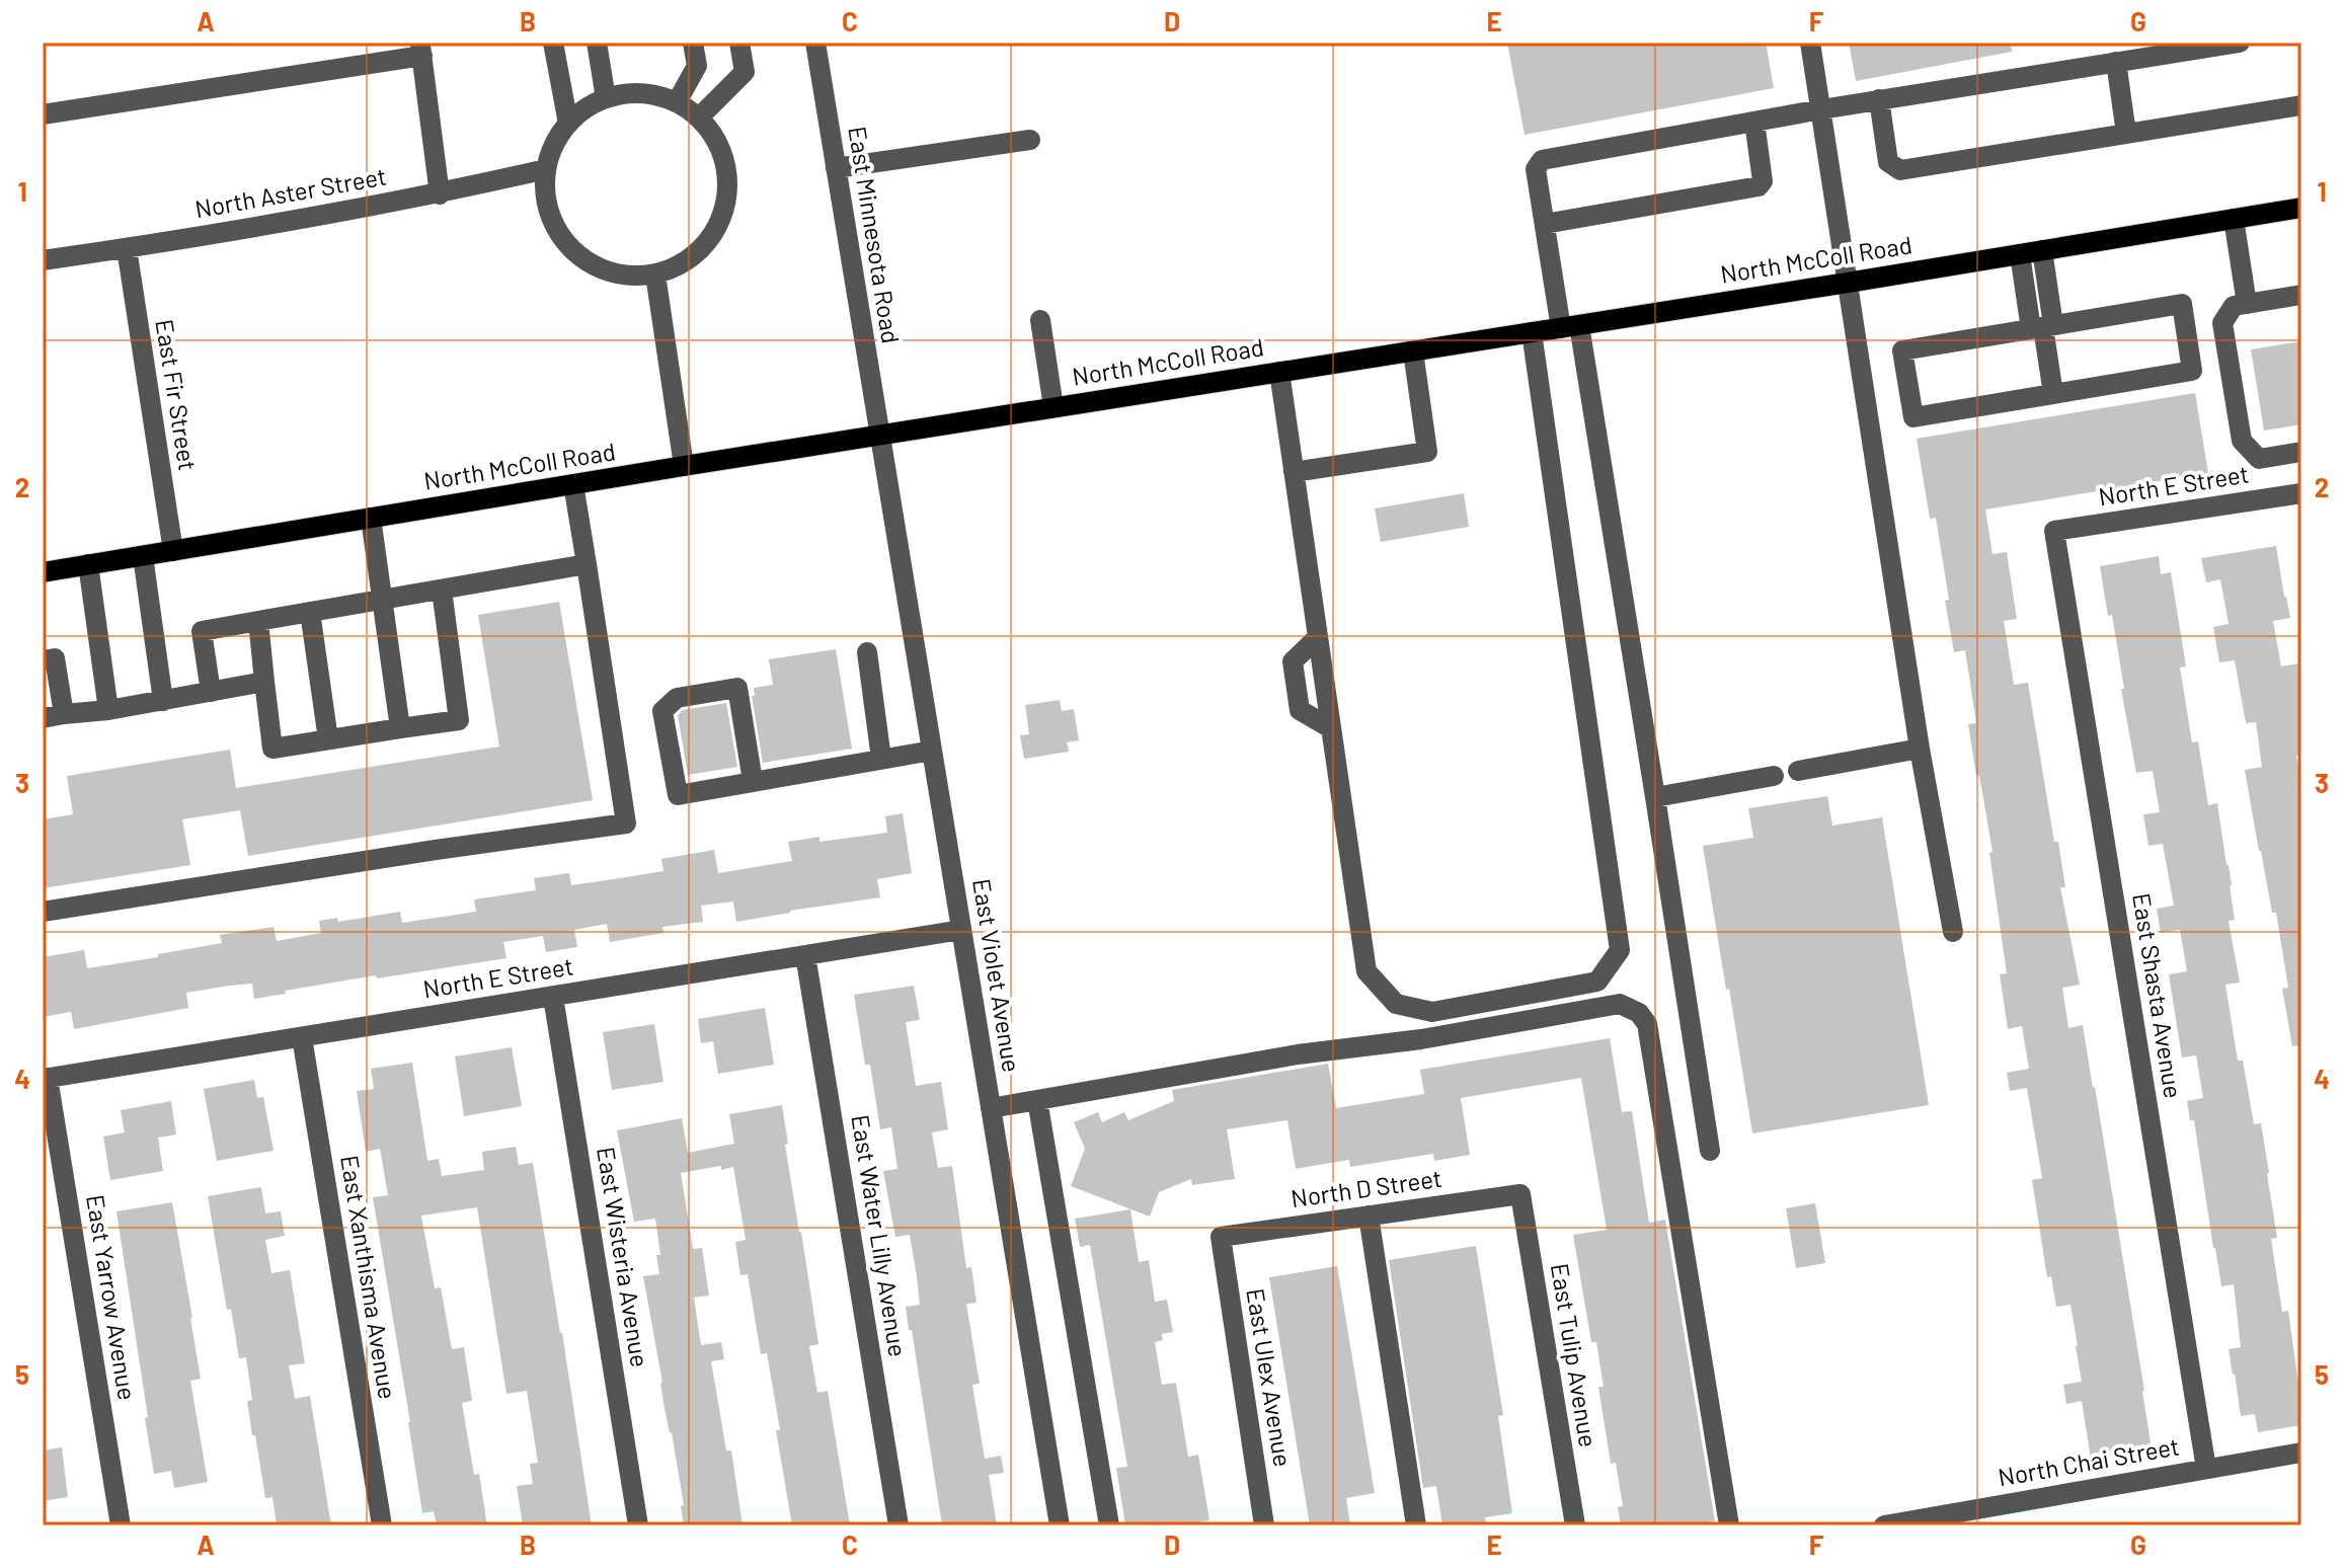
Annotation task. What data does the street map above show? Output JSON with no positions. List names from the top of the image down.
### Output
{
  "streets": {
    "main road": ["North McColl Road"],
    "street": [
      "North Aster Street",
      "East Minnesota Road",
      "East Fir Street",
      "North E Street",
      "East Violet Avenue",
      "East Shasta Avenue",
      "North D Street",
      "East Water Lilly Avenue",
      "East Wisteria Avenue",
      "East Xanthisma Avenue",
      "East Yarrow Avenue",
      "East Tulip Avenue",
      "East Ulex Avenue",
      "North Chai Street"
    ]
  },
  "crossings": [
    ["North Aster Street", "East Fir Street"],
    ["East Minnesota Road", "North McColl Road"],
    ["East Minnesota Road", "East Violet Avenue"],
    ["North McColl Road", "East Fir Street"],
    ["North McColl Road", "East Violet Avenue"],
    ["North E Street", "East Violet Avenue"],
    ["North E Street", "East Shasta Avenue"],
    ["North E Street", "East Water Lilly Avenue"],
    ["North E Street", "East Wisteria Avenue"],
    ["North E Street", "East Xanthisma Avenue"],
    ["North E Street", "East Yarrow Avenue"],
    ["East Shasta Avenue", "North Chai Street"],
    ["North D Street", "East Tulip Avenue"],
    ["North D Street", "East Ulex Avenue"]
  ],
  "grid": {
    "columns": [
      "A",
      "B",
      "C",
      "D",
      "E",
      "F",
      "G"
    ],
    "rows": [
      "1",
      "2",
      "3",
      "4",
      "5"
    ]
  }
}
